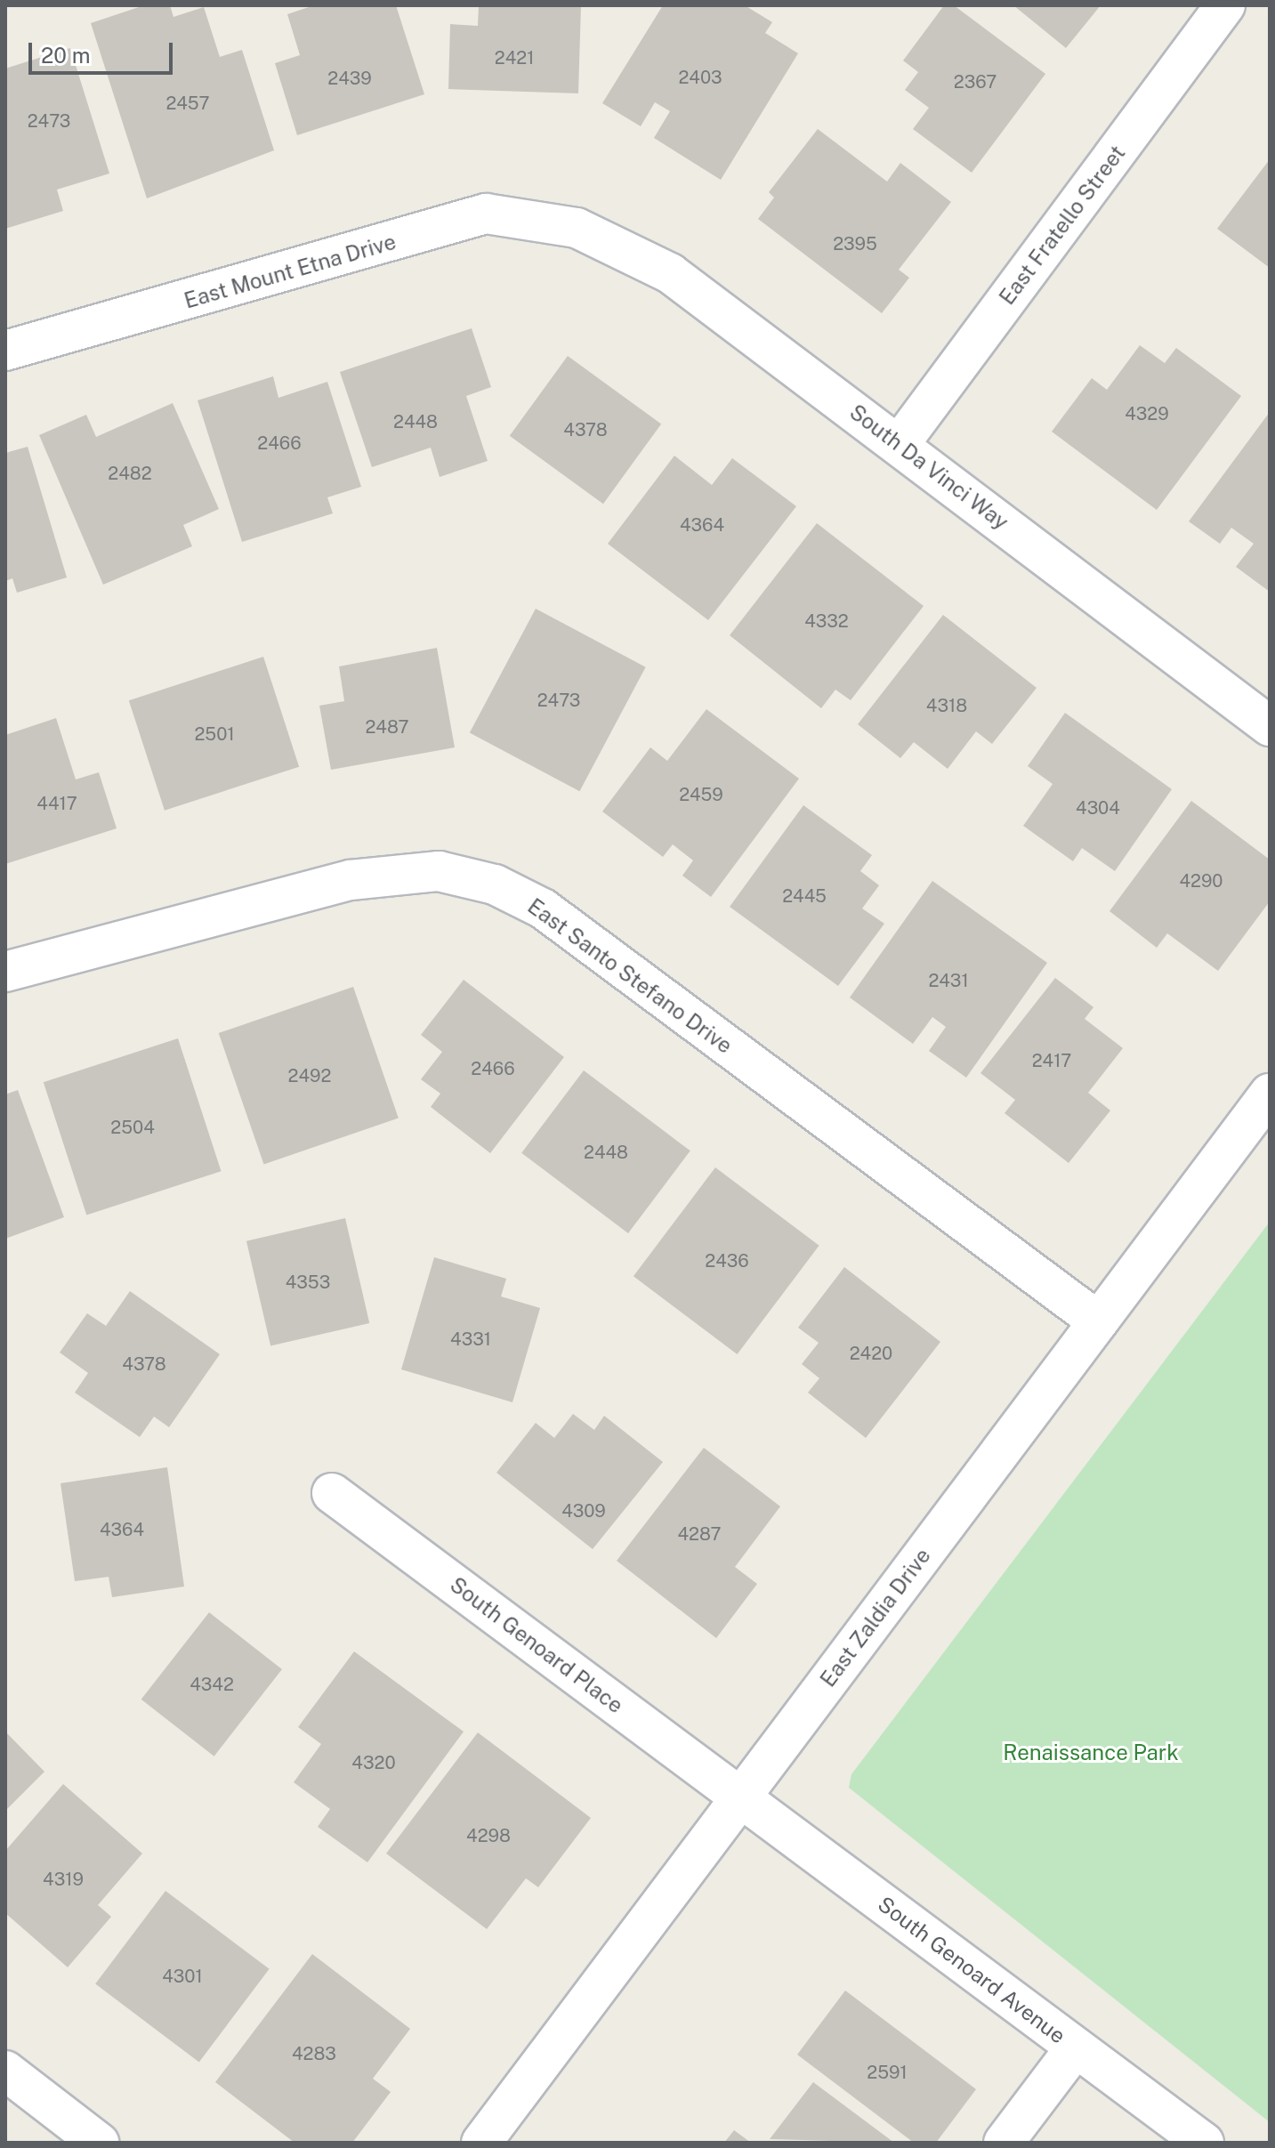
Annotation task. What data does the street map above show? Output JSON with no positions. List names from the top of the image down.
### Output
{
  "streets": {
    "street": [
      "East Fratello Street",
      "East Mount Etna Drive",
      "South Da Vinci Way",
      "East Santo Stefano Drive",
      "East Zaldia Drive",
      "South Genoard Place",
      "South Genoard Avenue"
    ]
  },
  "crossings": [
    ["East Fratello Street", "South Da Vinci Way"],
    ["East Mount Etna Drive", "South Da Vinci Way"],
    ["East Santo Stefano Drive", "East Zaldia Drive"],
    ["East Zaldia Drive", "South Genoard Place"],
    ["East Zaldia Drive", "South Genoard Avenue"],
    ["South Genoard Place", "South Genoard Avenue"]
  ],
  "parks": ["Renaissance Park"],
  "house_numbers": [
    "2421",
    "2403",
    "2439",
    "2367",
    "2457",
    "2473",
    "2395",
    "4329",
    "2448",
    "4378",
    "2466",
    "2482",
    "4364",
    "4332",
    "2473",
    "4318",
    "2487",
    "2501",
    "2459",
    "4417",
    "4304",
    "4290",
    "2445",
    "2431",
    "2417",
    "2466",
    "2492",
    "2504",
    "2448",
    "2436",
    "4353",
    "4331",
    "2420",
    "4378",
    "4309",
    "4364",
    "4287",
    "4342",
    "4320",
    "4298",
    "4319",
    "4301",
    "4283",
    "2591"
  ],
  "scale_bar": "20 m"
}
